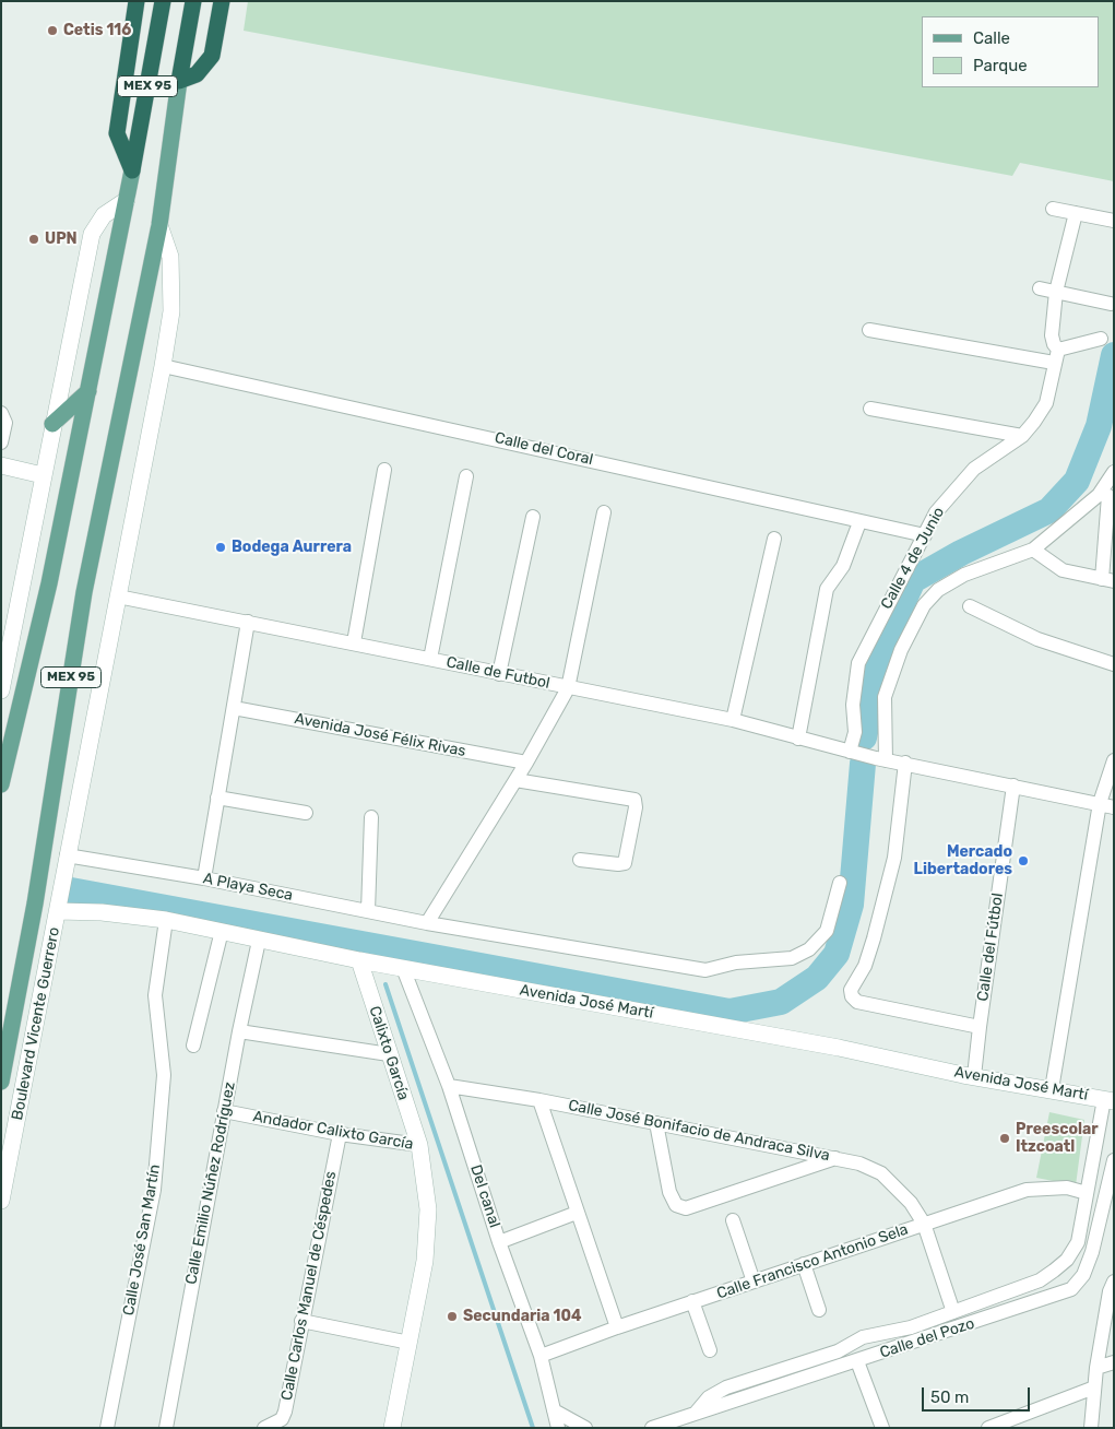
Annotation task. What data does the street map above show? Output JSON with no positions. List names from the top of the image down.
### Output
{
  "streets": {
    "highway": ["MEX 95"],
    "main road": [
      "Avenida José Martí",
      "Boulevard Vicente Guerrero",
      "Calixto García",
      "Andador Calixto García"
    ],
    "street": [
      "Calle del Coral",
      "Calle 4 de Junio",
      "Calle de Futbol",
      "Avenida José Félix Rivas",
      "A Playa Seca",
      "Calle del Fútbol",
      "Calle José Bonifacio de Andraca Silva",
      "Calle Emilio Núñez Rodríguez",
      "Del canal",
      "Calle José San Martín",
      "Calle Francisco Antonio Sela",
      "Calle Carlos Manuel de Céspedes",
      "Calle del Pozo"
    ]
  },
  "crossings": [
    ["MEX 95", "Boulevard Vicente Guerrero"],
    ["Calle del Coral", "Calle 4 de Junio"],
    ["Calle del Coral", "Boulevard Vicente Guerrero"],
    ["Calle 4 de Junio", "Calle de Futbol"],
    ["Calle de Futbol", "Calle del Fútbol"],
    ["Calle de Futbol", "Boulevard Vicente Guerrero"],
    ["A Playa Seca", "Boulevard Vicente Guerrero"],
    ["Calle del Fútbol", "Avenida José Martí"],
    ["Avenida José Martí", "Boulevard Vicente Guerrero"],
    ["Avenida José Martí", "Calixto García"],
    ["Avenida José Martí", "Calle Emilio Núñez Rodríguez"],
    ["Avenida José Martí", "Del canal"],
    ["Avenida José Martí", "Calle José San Martín"],
    ["Calixto García", "Andador Calixto García"],
    ["Andador Calixto García", "Calle Emilio Núñez Rodríguez"],
    ["Andador Calixto García", "Calle Carlos Manuel de Céspedes"],
    ["Calle José Bonifacio de Andraca Silva", "Del canal"],
    ["Calle José Bonifacio de Andraca Silva", "Calle Francisco Antonio Sela"],
    ["Del canal", "Calle Francisco Antonio Sela"]
  ],
  "places": [
    "Cetis 116",
    "UPN",
    "Bodega Aurrera",
    "Mercado Libertadores",
    "Preescolar Itzcoatl",
    "Secundaria 104"
  ],
  "legend": ["Calle", "Parque"],
  "scale_bar": "50 m"
}
